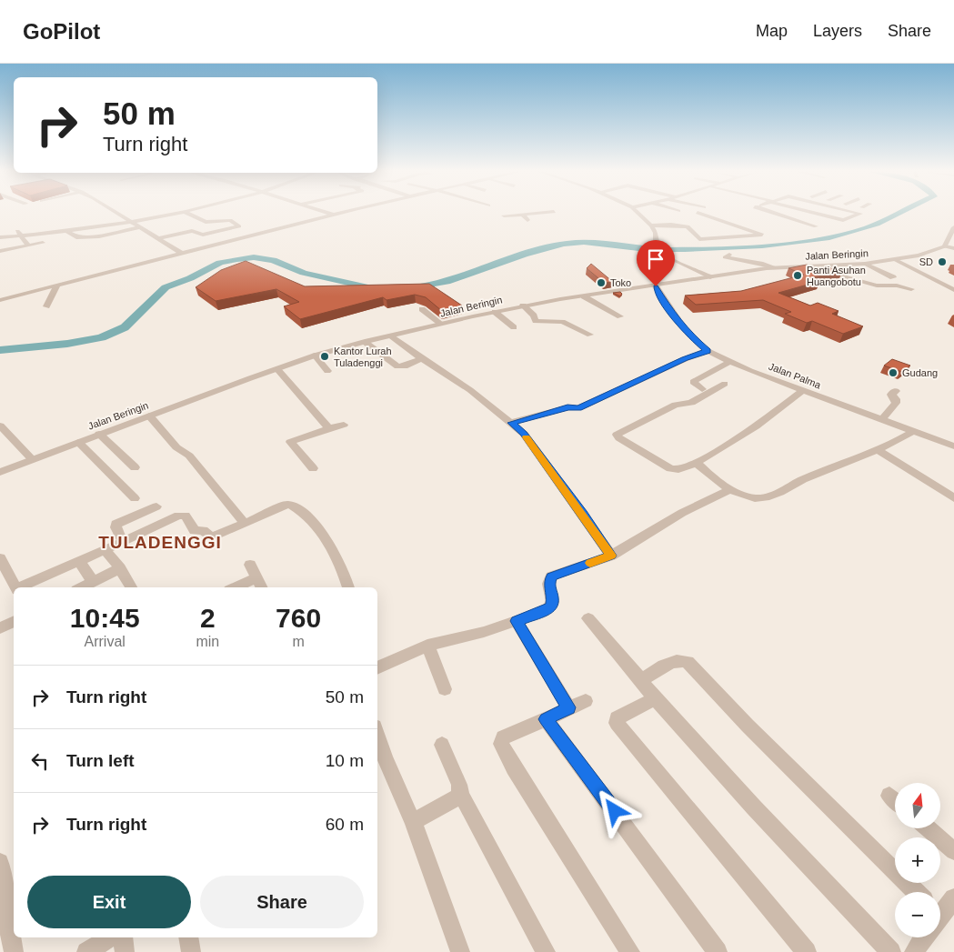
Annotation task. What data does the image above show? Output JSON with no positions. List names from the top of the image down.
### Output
{
  "streets": {
    "street": ["Jalan Beringin", "Jalan Palma"]
  },
  "crossings": [
    ["Jalan Beringin", "Jalan Palma"]
  ],
  "districts": ["TULADENGGI"],
  "places": [
    "SD",
    "Panti Asuhan Huangobotu",
    "Toko",
    "Kantor Lurah Tuladenggi",
    "Gudang"
  ],
  "north": "top",
  "page": {
    "header": "GoPilot",
    "nav": ["Map", "Layers", "Share"],
    "turn": ["50 m", "Turn right"],
    "eta": [
      "10:45",
      "Arrival",
      "2",
      "min",
      "760",
      "m"
    ],
    "list": [
      {
        "name": "Turn right",
        "value": "50 m"
      },
      {
        "name": "Turn left",
        "value": "10 m"
      },
      {
        "name": "Turn right",
        "value": "60 m"
      }
    ],
    "map_buttons": ["+", "−"],
    "buttons": ["Exit", "Share"]
  }
}
